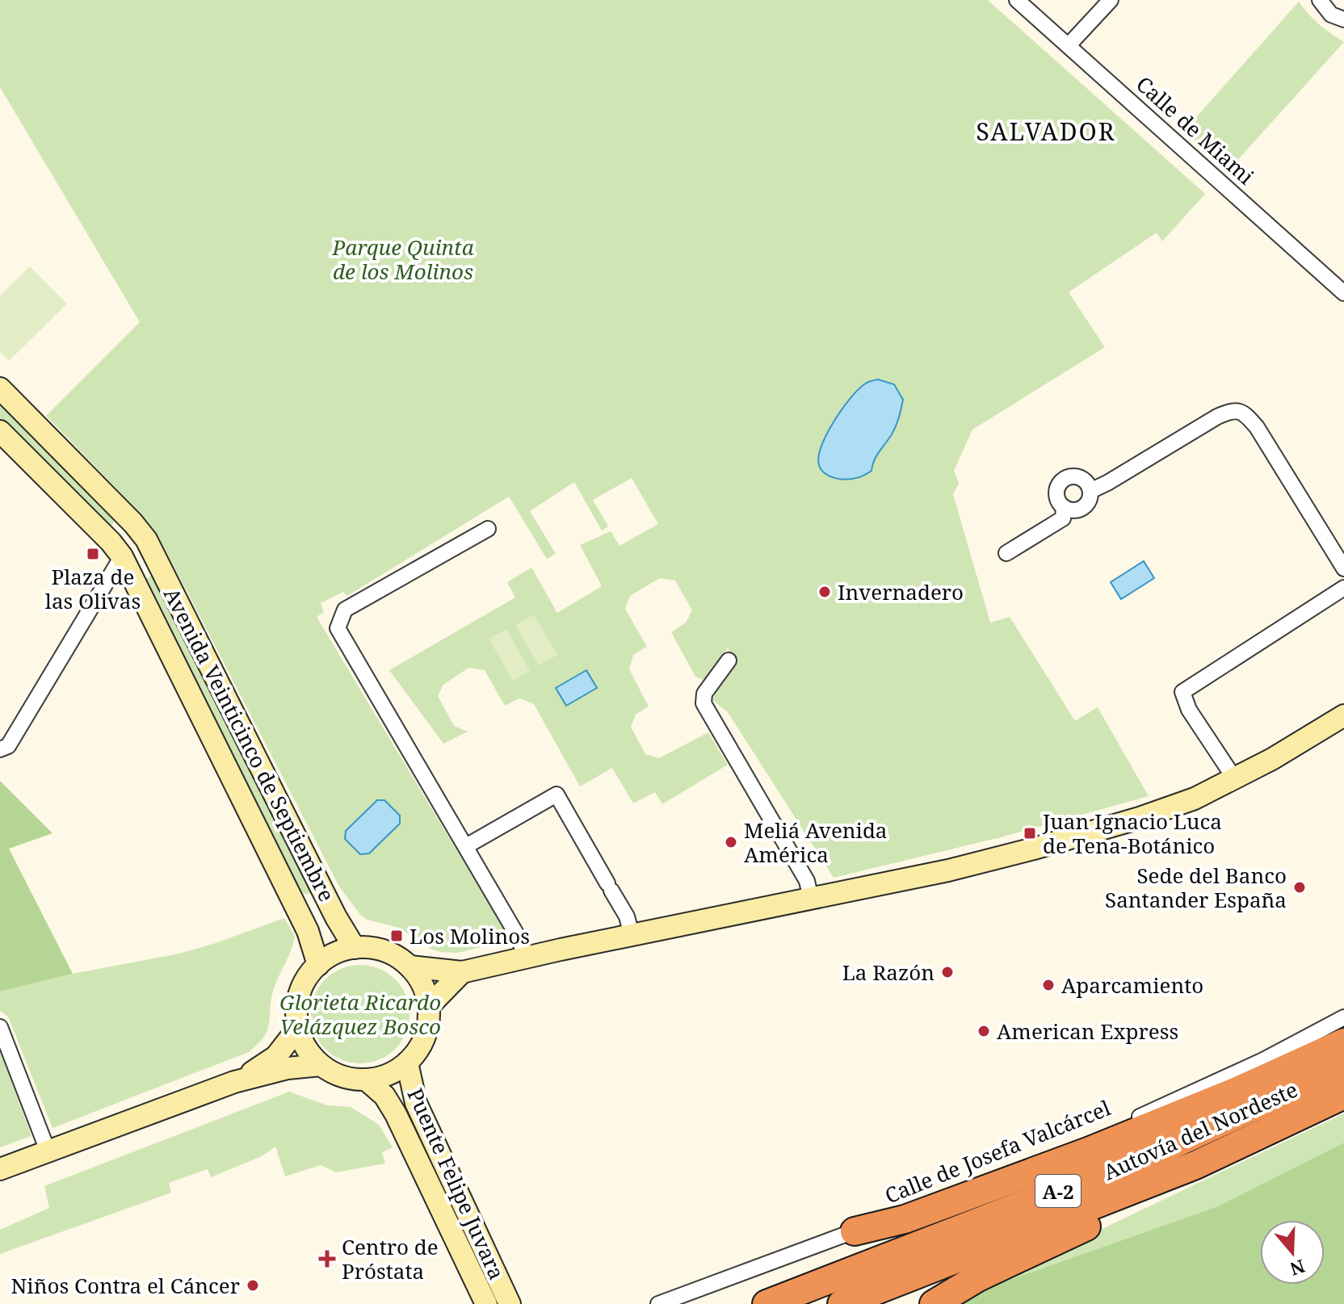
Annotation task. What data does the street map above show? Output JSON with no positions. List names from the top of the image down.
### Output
{
  "streets": {
    "highway": ["Autovía del Nordeste", "A-2"],
    "main road": ["Avenida Veinticinco de Septiembre", "Puente Felipe Juvara"],
    "street": ["Calle de Miami", "Calle de Josefa Valcárcel"]
  },
  "crossings": [
    ["Avenida Veinticinco de Septiembre", "Puente Felipe Juvara"]
  ],
  "districts": ["SALVADOR"],
  "parks": ["Parque Quinta de los Molinos", "Glorieta Ricardo Velázquez Bosco"],
  "places": {
    "transit": ["Plaza de las Olivas", "Juan Ignacio Luca de Tena-Botánico", "Los Molinos"],
    "other": [
      "Invernadero",
      "Meliá Avenida América",
      "Sede del Banco Santander España",
      "La Razón",
      "Aparcamiento",
      "American Express",
      "Niños Contra el Cáncer"
    ],
    "health": ["Centro de Próstata"]
  },
  "north": "bottom"
}
